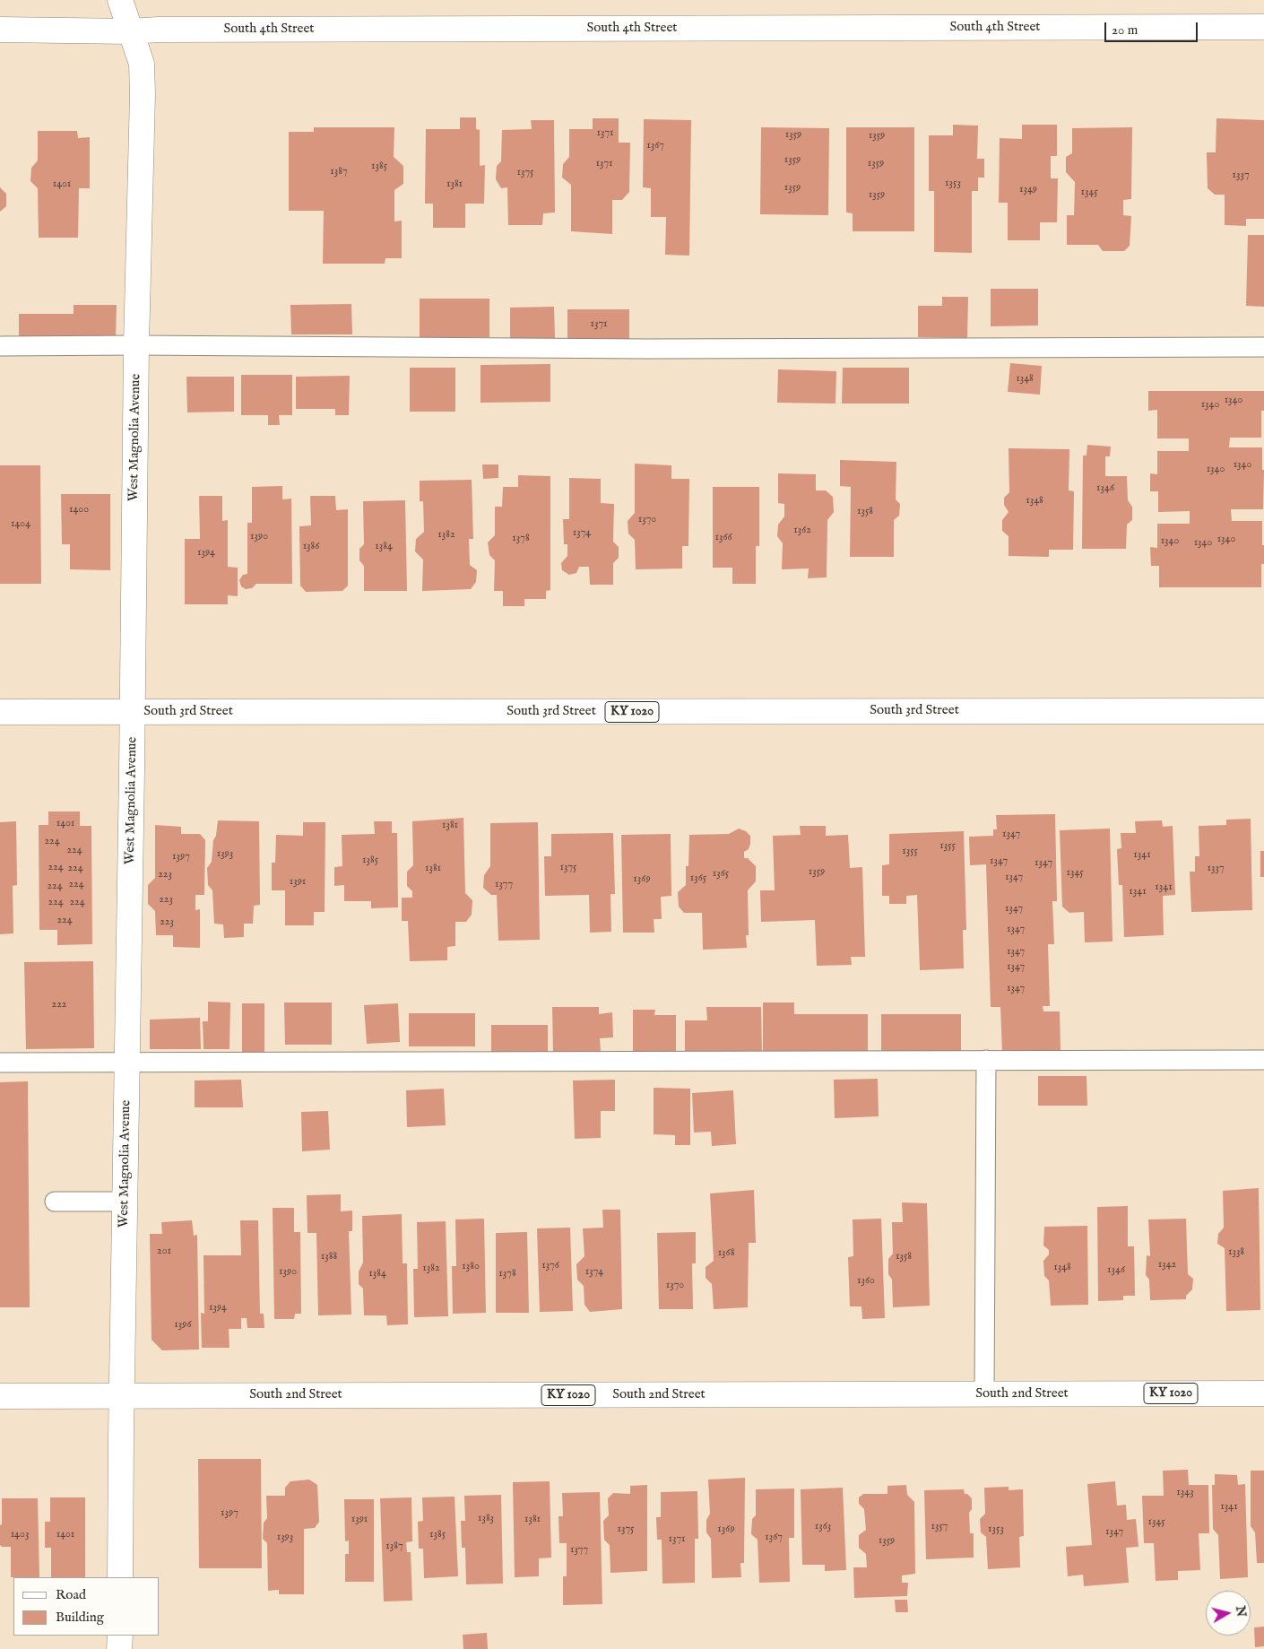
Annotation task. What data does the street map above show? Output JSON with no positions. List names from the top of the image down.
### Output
{
  "streets": {
    "main road": [
      "South 4th Street",
      "West Magnolia Avenue",
      "South 3rd Street",
      "KY 1020",
      "South 2nd Street"
    ]
  },
  "crossings": [
    ["South 4th Street", "West Magnolia Avenue"],
    ["West Magnolia Avenue", "South 3rd Street"],
    ["West Magnolia Avenue", "South 2nd Street"]
  ],
  "house_numbers": [
    "1371",
    "1359",
    "1359",
    "1367",
    "1359",
    "1371",
    "1359",
    "1385",
    "1387",
    "1375",
    "1337",
    "1353",
    "1401",
    "1381",
    "1359",
    "1349",
    "1345",
    "1359",
    "1371",
    "1348",
    "1340",
    "1340",
    "1340",
    "1340",
    "1346",
    "1348",
    "1400",
    "1358",
    "1370",
    "1404",
    "1362",
    "1374",
    "1382",
    "1390",
    "1366",
    "1378",
    "1340",
    "1340",
    "1340",
    "1386",
    "1384",
    "1394",
    "1401",
    "1381",
    "1347",
    "224",
    "1355",
    "224",
    "1355",
    "1393",
    "1341",
    "1397",
    "1385",
    "1347",
    "1347",
    "224",
    "1375",
    "224",
    "1381",
    "1337",
    "1359",
    "1345",
    "1365",
    "223",
    "1347",
    "1365",
    "1369",
    "1391",
    "224",
    "1377",
    "224",
    "1341",
    "1341",
    "223",
    "224",
    "224",
    "1347",
    "224",
    "223",
    "1347",
    "1347",
    "1347",
    "1347",
    "222",
    "201",
    "1338",
    "1368",
    "1388",
    "1358",
    "1342",
    "1376",
    "1380",
    "1348",
    "1382",
    "1346",
    "1390",
    "1374",
    "1384",
    "1378",
    "1360",
    "1370",
    "1394",
    "1396",
    "1343",
    "1341",
    "1397",
    "1383",
    "1391",
    "1381",
    "1345",
    "1363",
    "1357",
    "1375",
    "1369",
    "1353",
    "1347",
    "1403",
    "1401",
    "1385",
    "1393",
    "1367",
    "1371",
    "1359",
    "1387",
    "1377"
  ],
  "legend": ["Road", "Building"],
  "scale_bar": "20 m",
  "north": "right"
}
